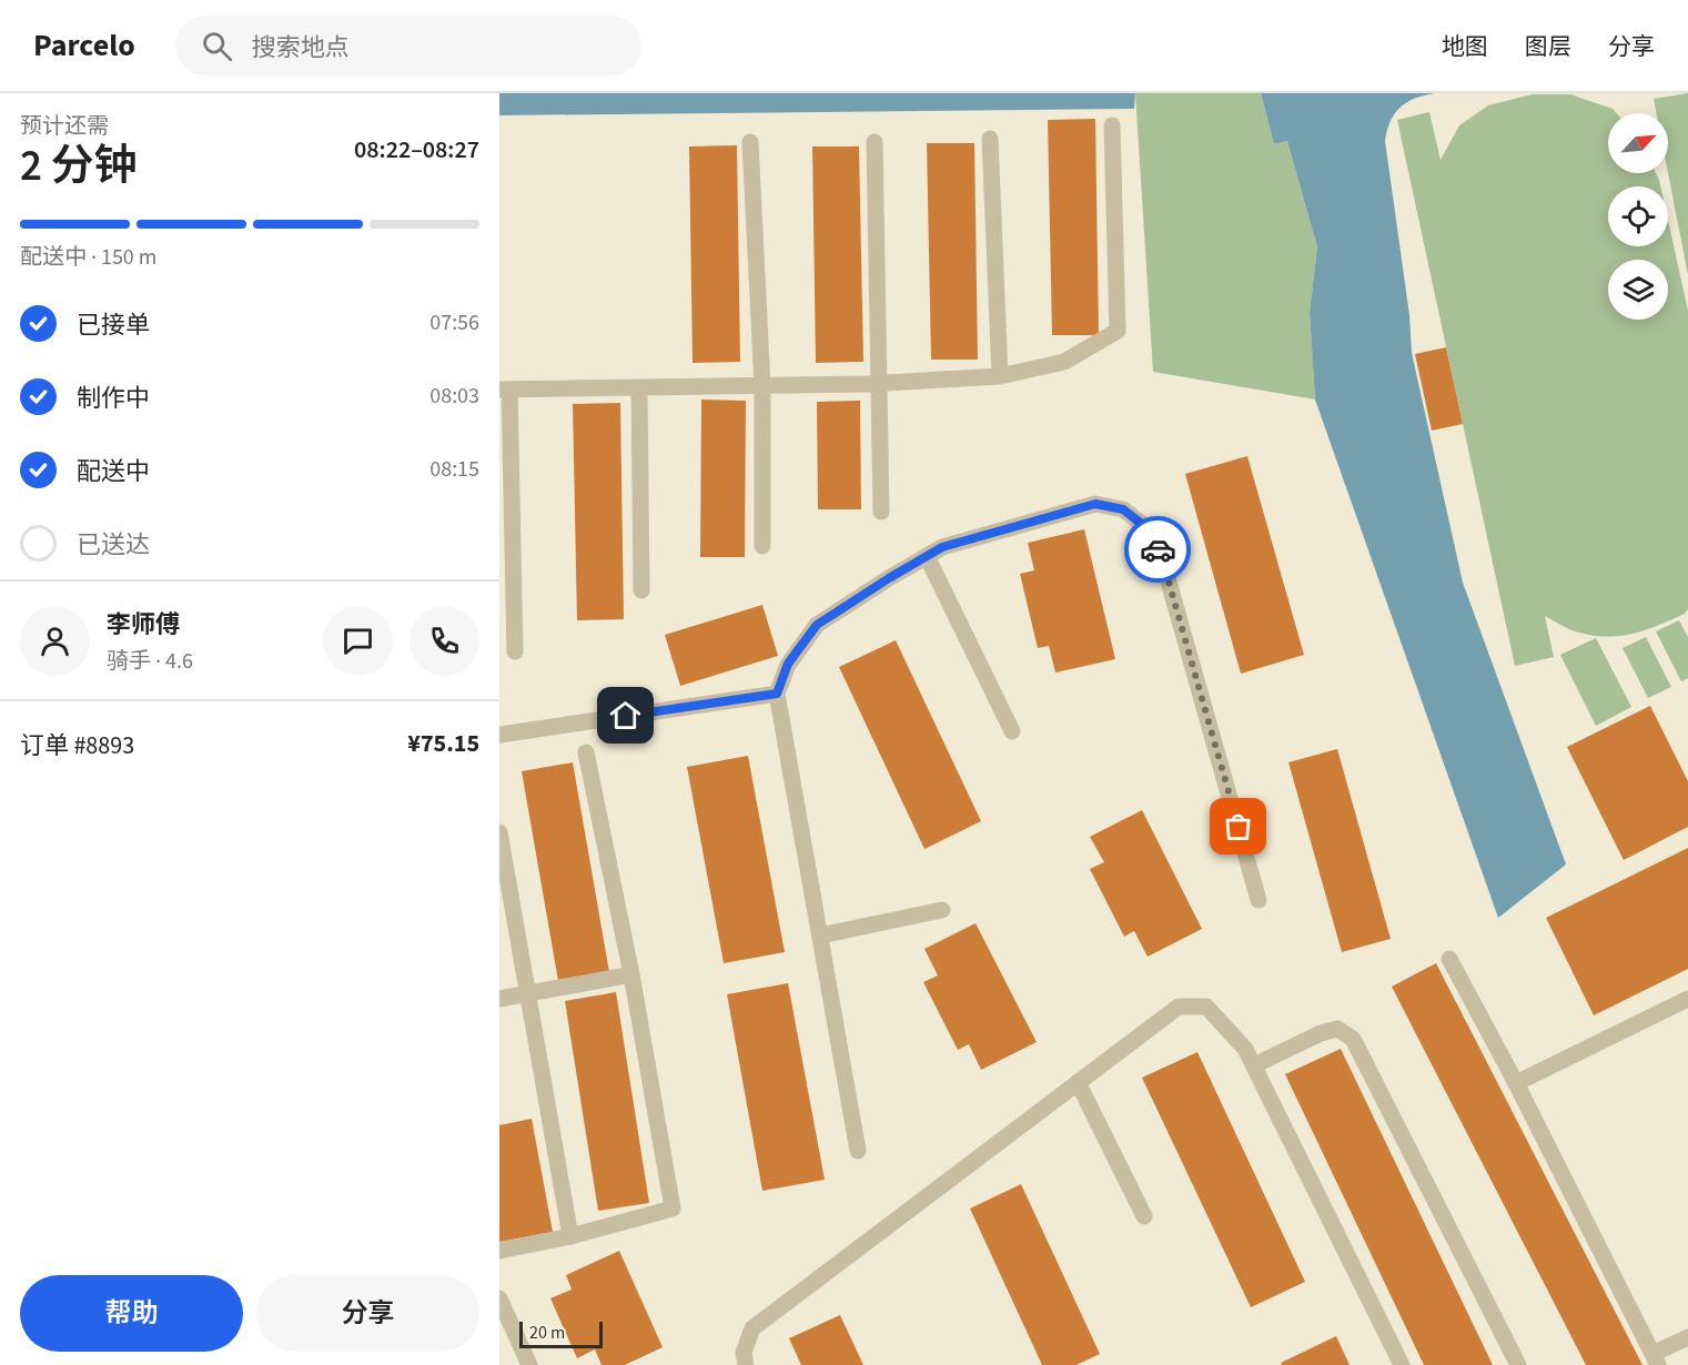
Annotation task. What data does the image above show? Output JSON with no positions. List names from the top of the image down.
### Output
{
  "scale_bar": "20 m",
  "north": "top right",
  "page": {
    "header": "Parcelo",
    "search": "搜索地点",
    "nav": ["地图", "图层", "分享"],
    "heading": ["2 分钟", "预计还需", "08:22–08:27"],
    "panel": [
      "李师傅",
      "骑手 · 4.6",
      "订单 #8893",
      "¥75.15"
    ],
    "bar": "配送中 · 150 m",
    "list": [
      ["已接单", "07:56"],
      ["制作中", "08:03"],
      ["配送中", "08:15"],
      "已送达"
    ],
    "buttons": ["帮助", "分享"],
    "scale": "20 m"
  }
}
